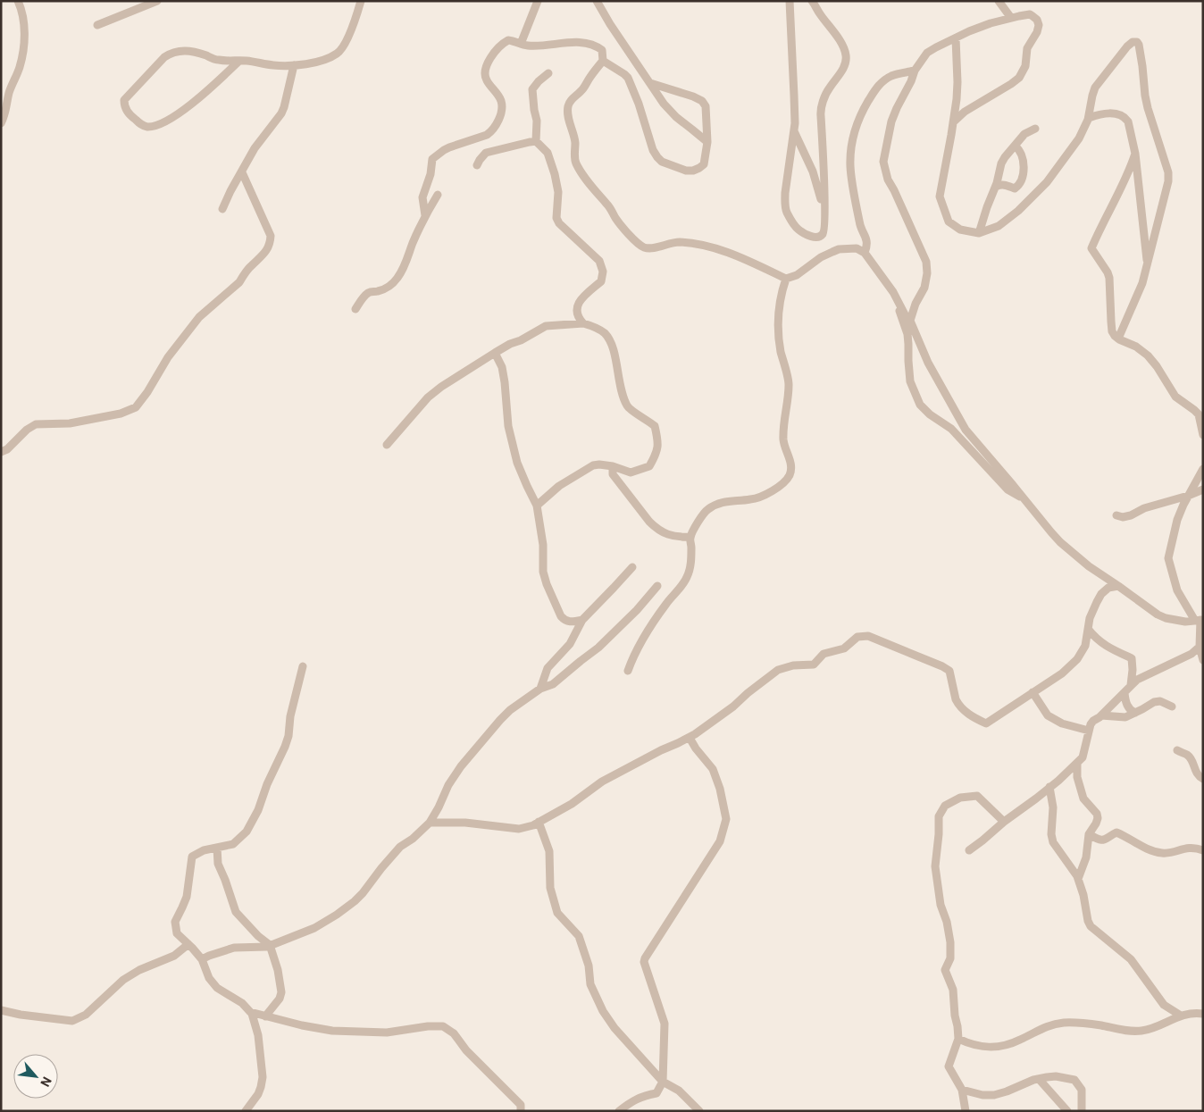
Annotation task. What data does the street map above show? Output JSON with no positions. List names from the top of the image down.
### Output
{
  "north": "bottom right"
}
